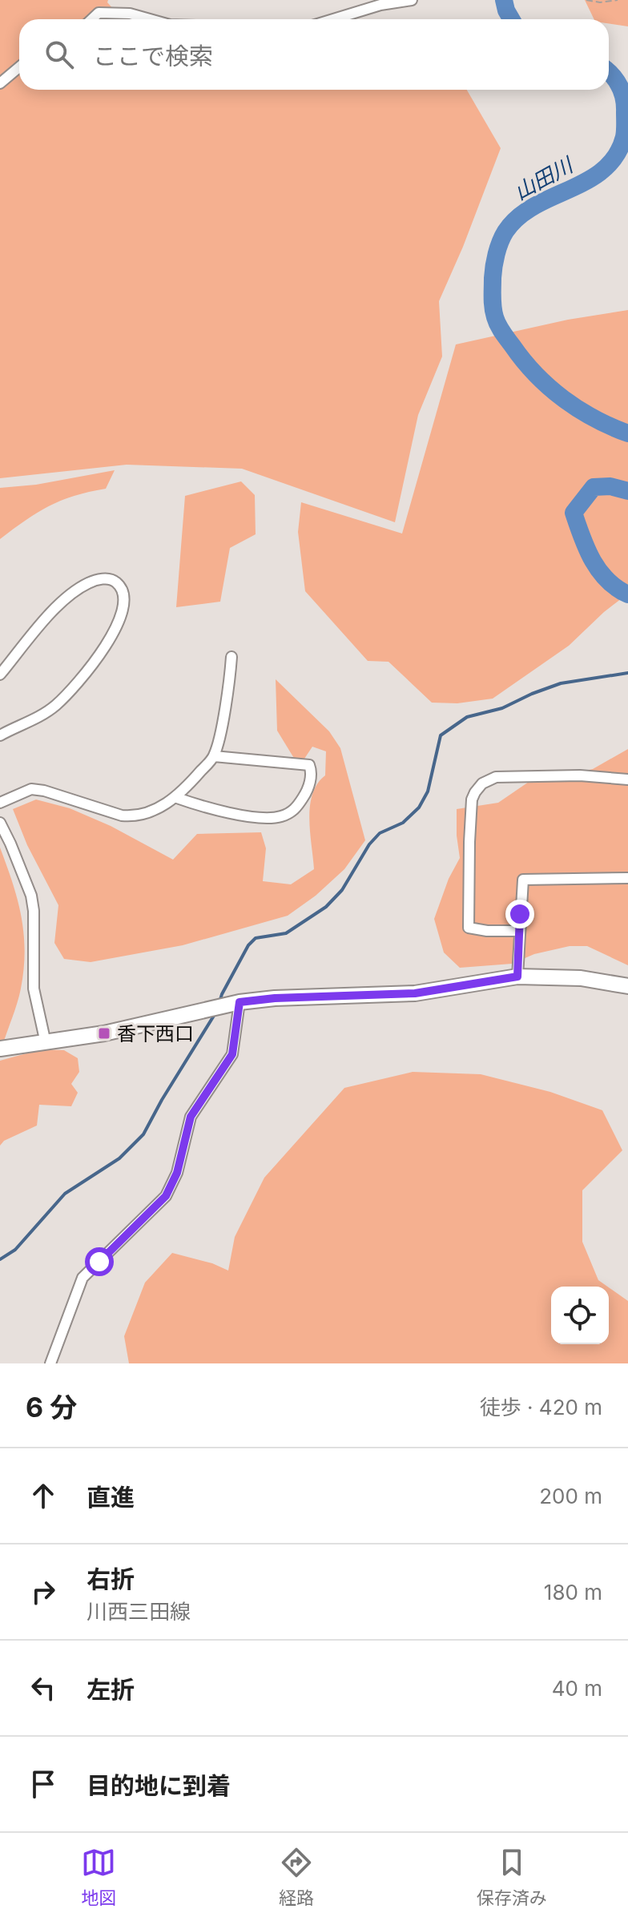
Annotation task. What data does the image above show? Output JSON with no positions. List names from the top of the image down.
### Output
{
  "water": ["山田川"],
  "places": {
    "transit": ["香下西口"]
  },
  "page": {
    "search": "ここで検索",
    "heading": ["6 分", "徒歩 · 420 m"],
    "list": [
      ["直進", "200 m"],
      ["右折", "川西三田線", "180 m"],
      ["左折", "40 m"],
      "目的地に到着"
    ],
    "nav": ["地図", "経路", "保存済み"]
  }
}
